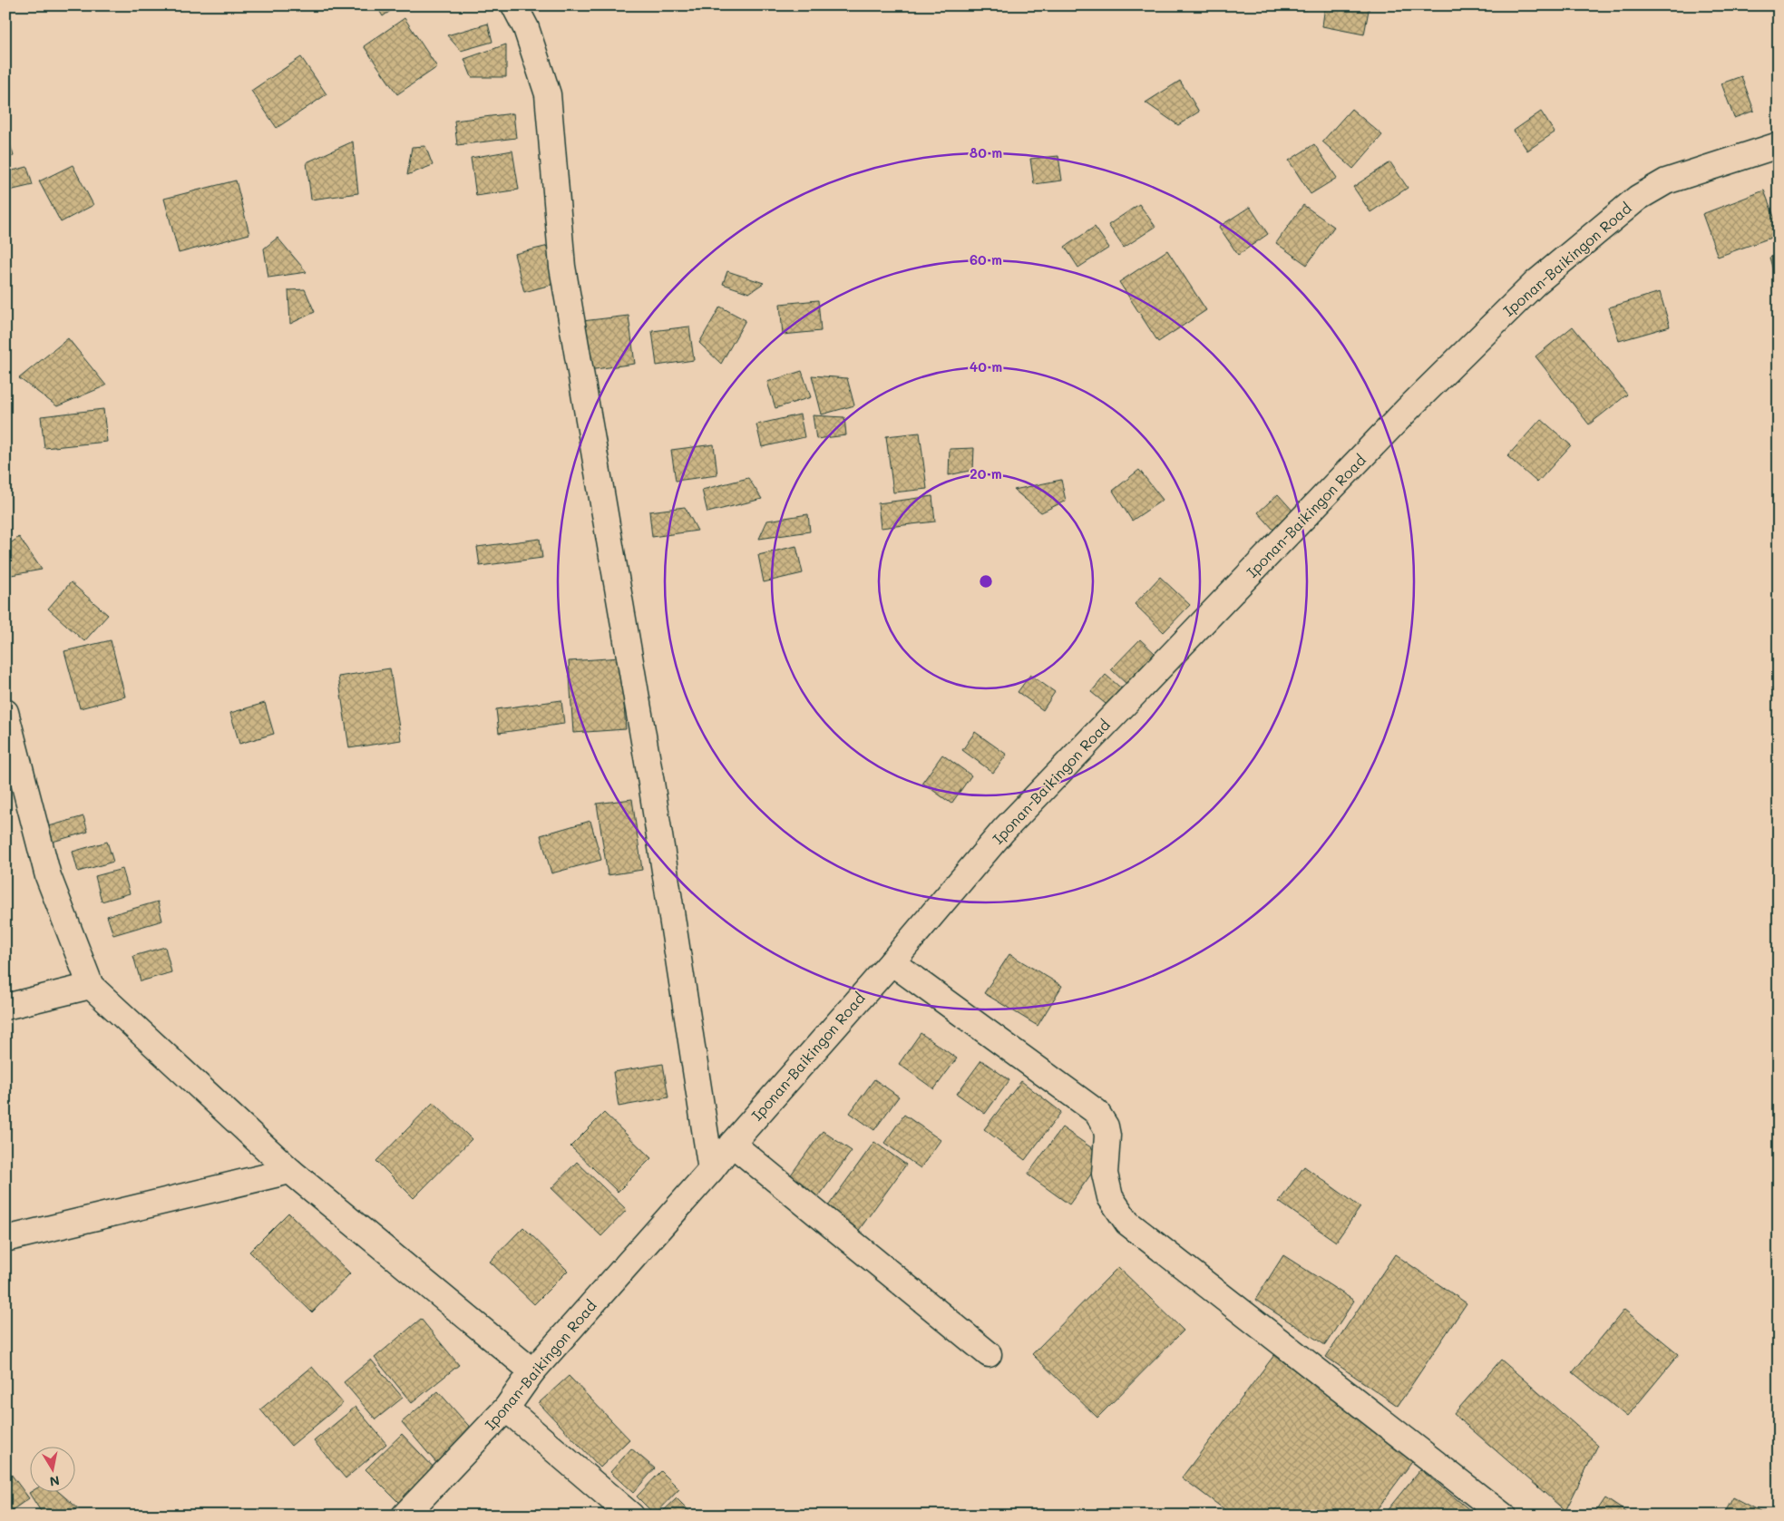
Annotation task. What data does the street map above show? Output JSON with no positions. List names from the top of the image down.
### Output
{
  "streets": {
    "street": ["Iponan-Baikingon Road"]
  },
  "north": "bottom",
  "rings": [
    "80 m",
    "60 m",
    "40 m",
    "20 m"
  ]
}
